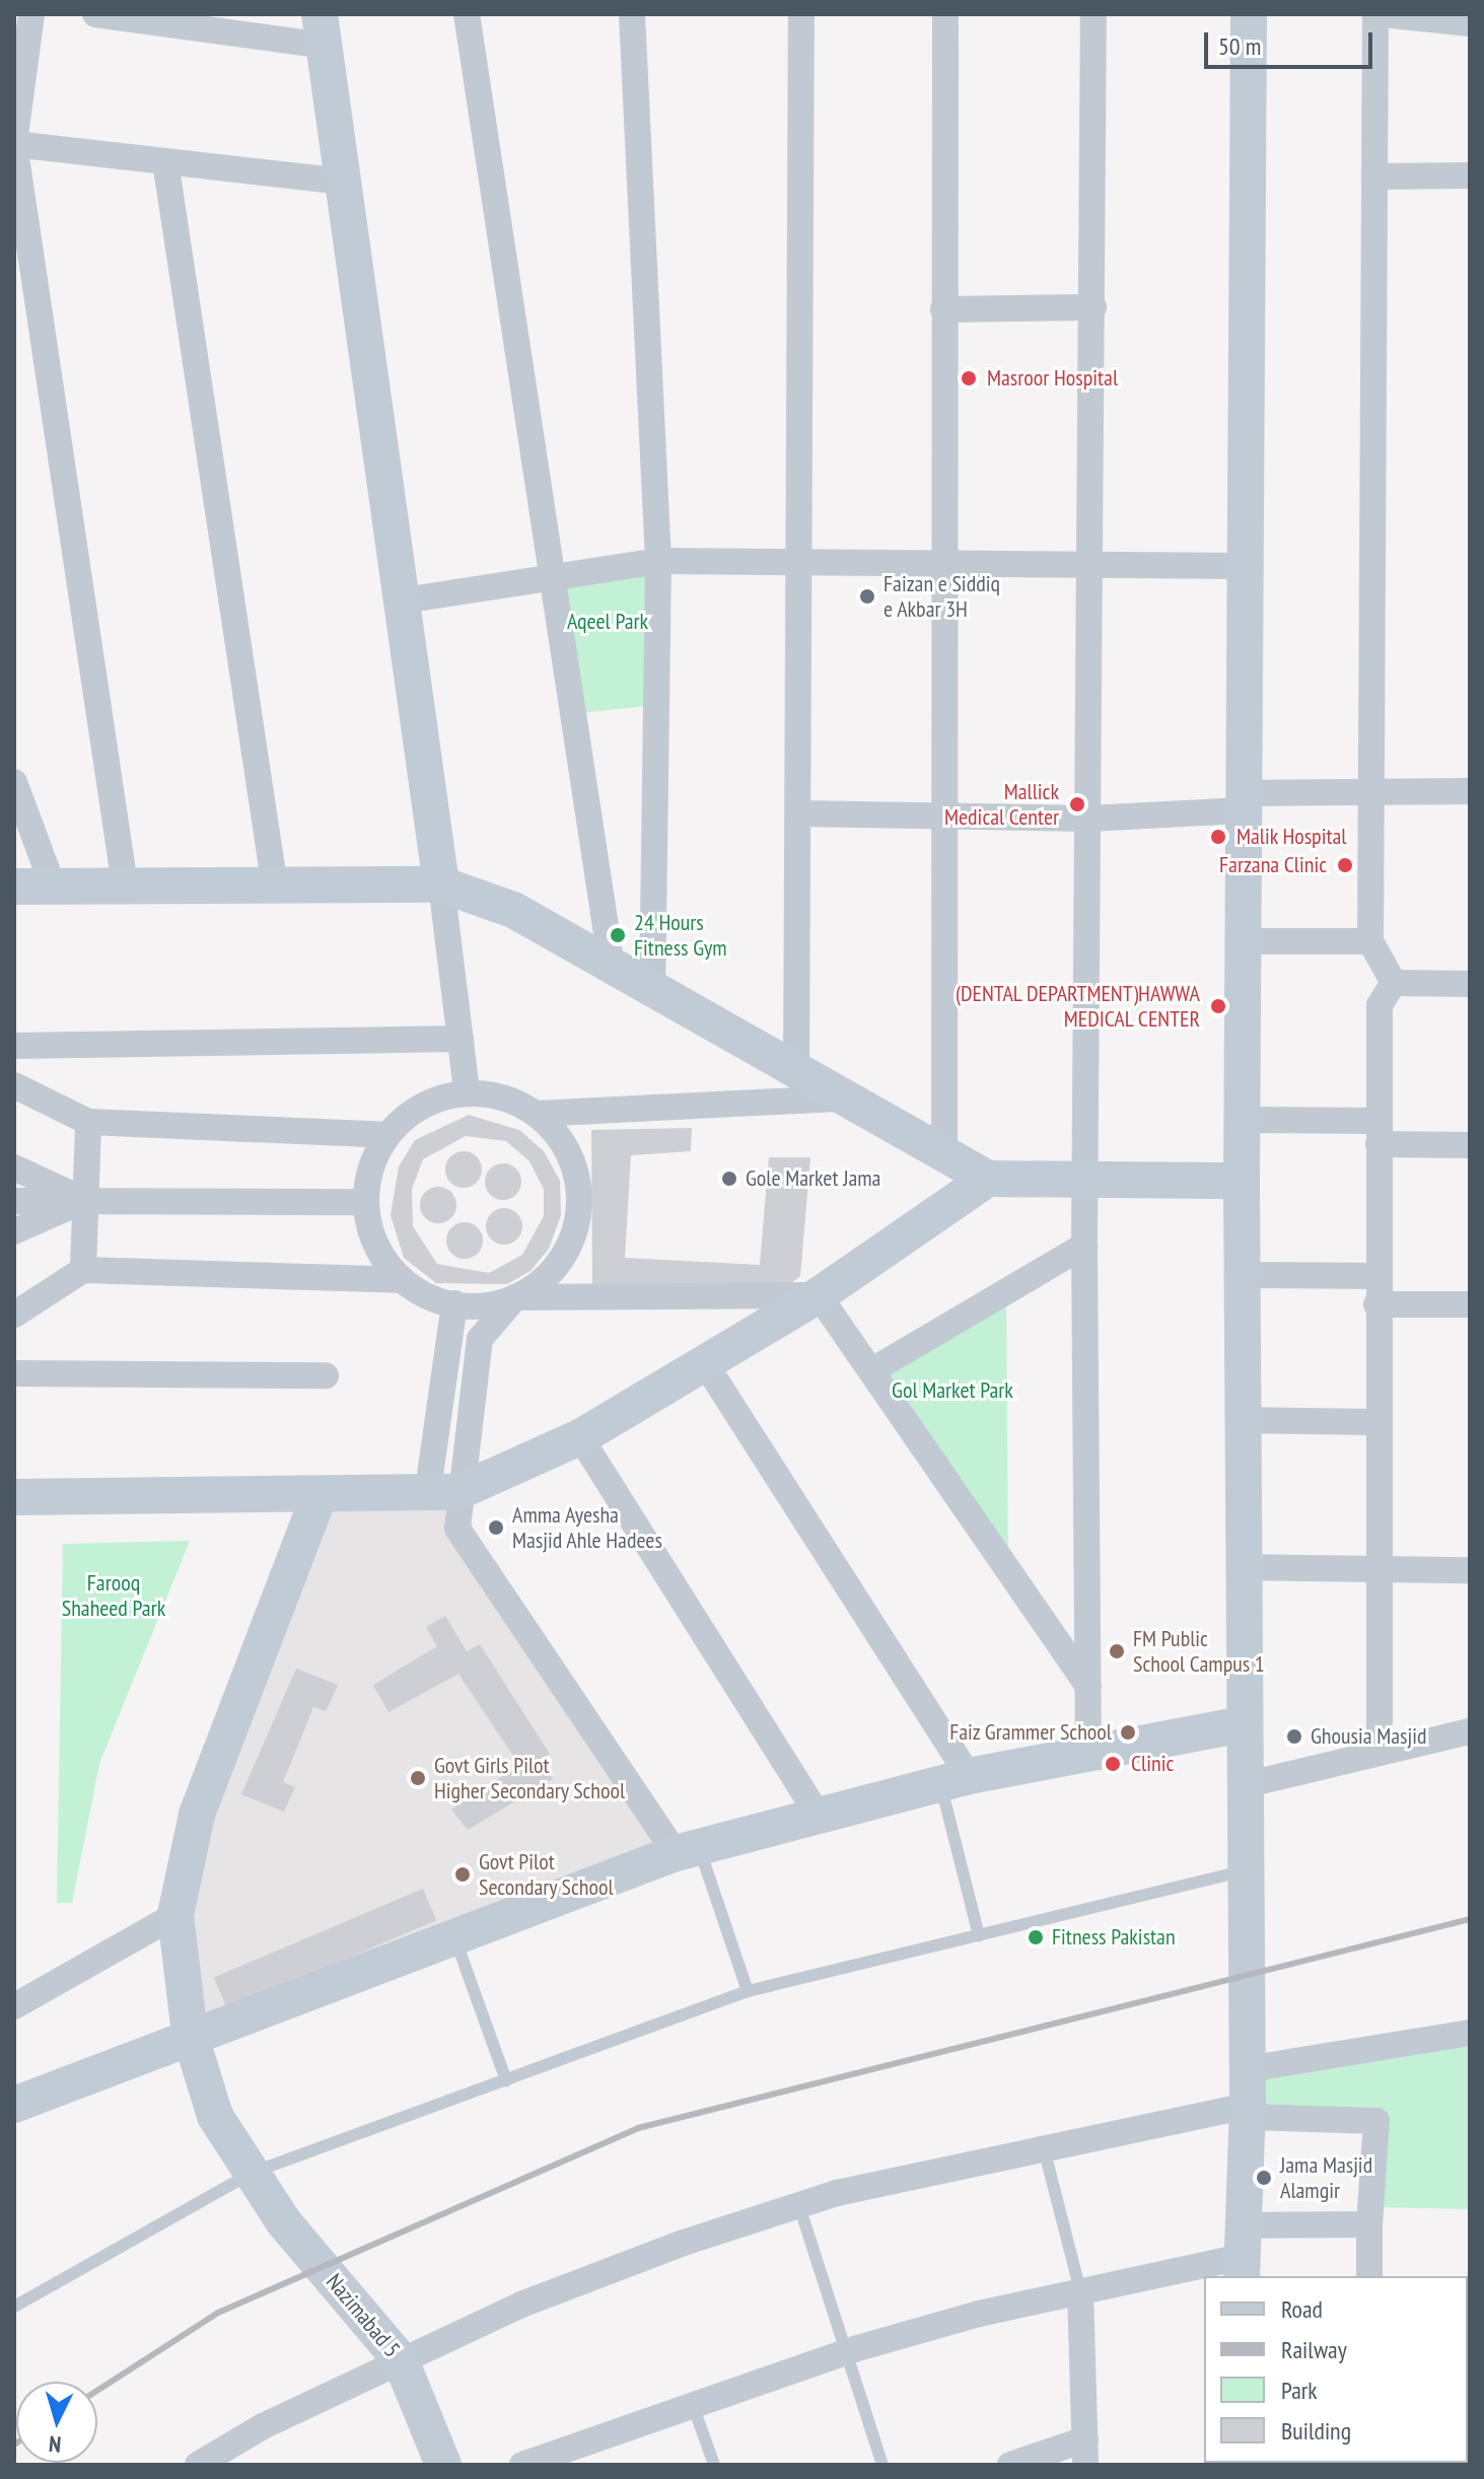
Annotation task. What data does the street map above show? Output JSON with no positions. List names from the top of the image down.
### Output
{
  "streets": {
    "street": ["Nazimabad 5"]
  },
  "parks": ["Aqeel Park", "Gol Market Park", "Farooq Shaheed Park"],
  "places": [
    "Masroor Hospital",
    "Faizan e Siddiq e Akbar 3H",
    "Mallick Medical Center",
    "Malik Hospital",
    "Farzana Clinic",
    "24 Hours Fitness Gym",
    "(DENTAL DEPARTMENT)HAWWA MEDICAL CENTER",
    "Gole Market Jama",
    "Amma Ayesha Masjid Ahle Hadees",
    "FM Public School Campus 1",
    "Faiz Grammer School",
    "Ghousia Masjid",
    "Clinic",
    "Govt Girls Pilot Higher Secondary School",
    "Govt Pilot Secondary School",
    "Fitness Pakistan",
    "Jama Masjid Alamgir"
  ],
  "legend": [
    "Road",
    "Railway",
    "Park",
    "Building"
  ],
  "scale_bar": "50 m",
  "north": "bottom"
}
